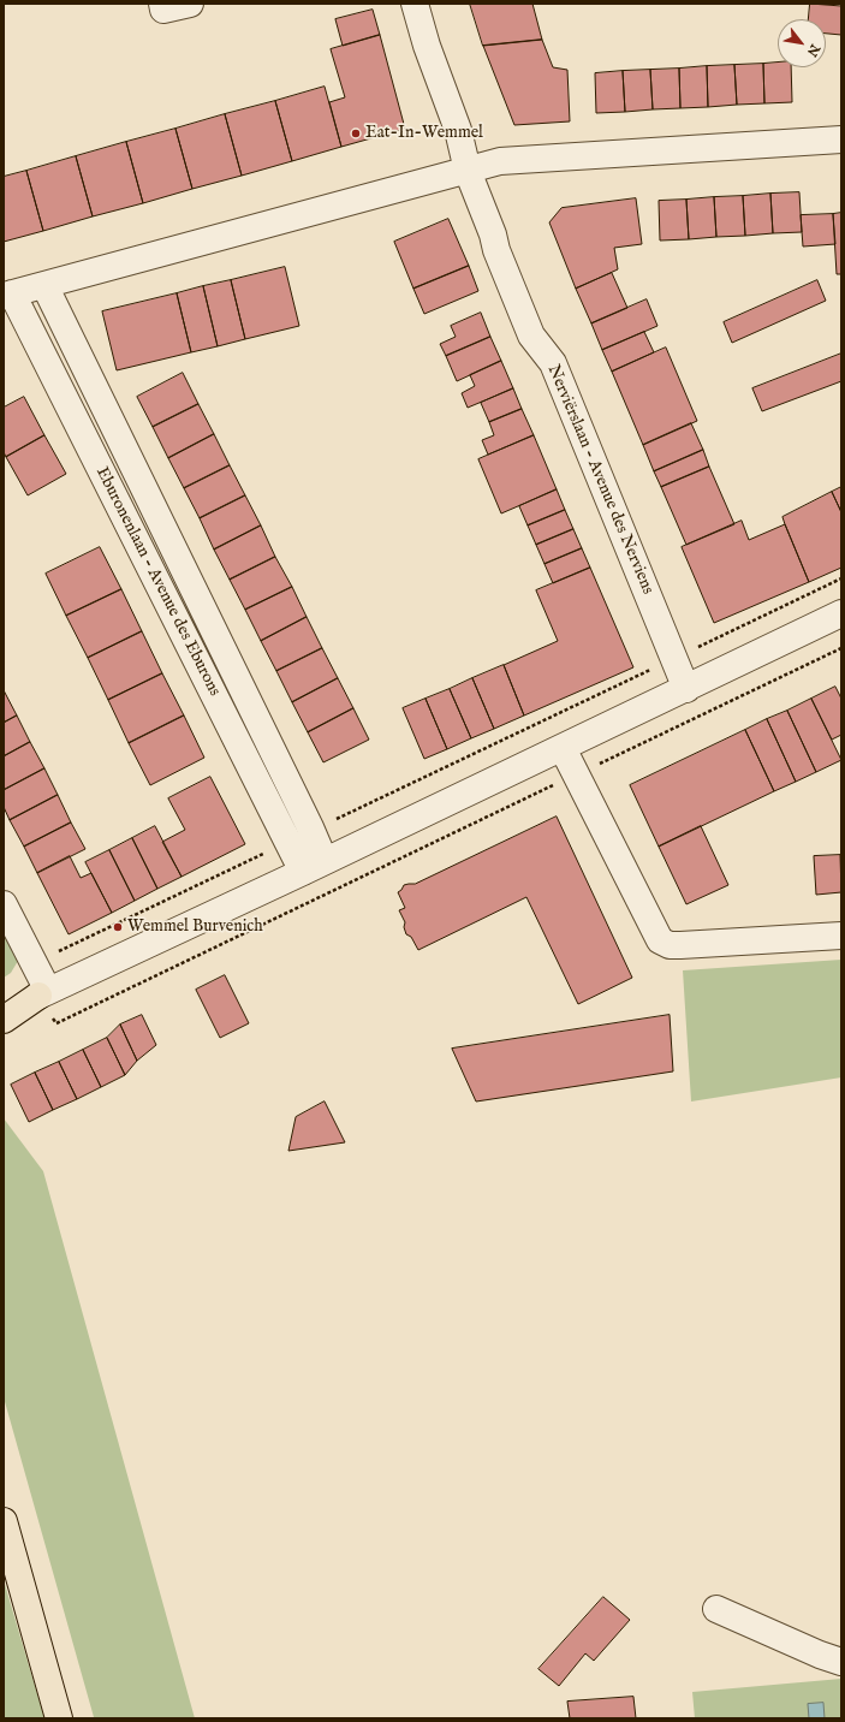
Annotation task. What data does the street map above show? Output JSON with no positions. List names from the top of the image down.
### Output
{
  "streets": {
    "street": ["Nerviërslaan - Avenue des Nerviens", "Eburonenlaan - Avenue des Eburons"]
  },
  "places": ["Eat-In-Wemmel", "Wemmel Burvenich"],
  "north": "bottom right"
}
